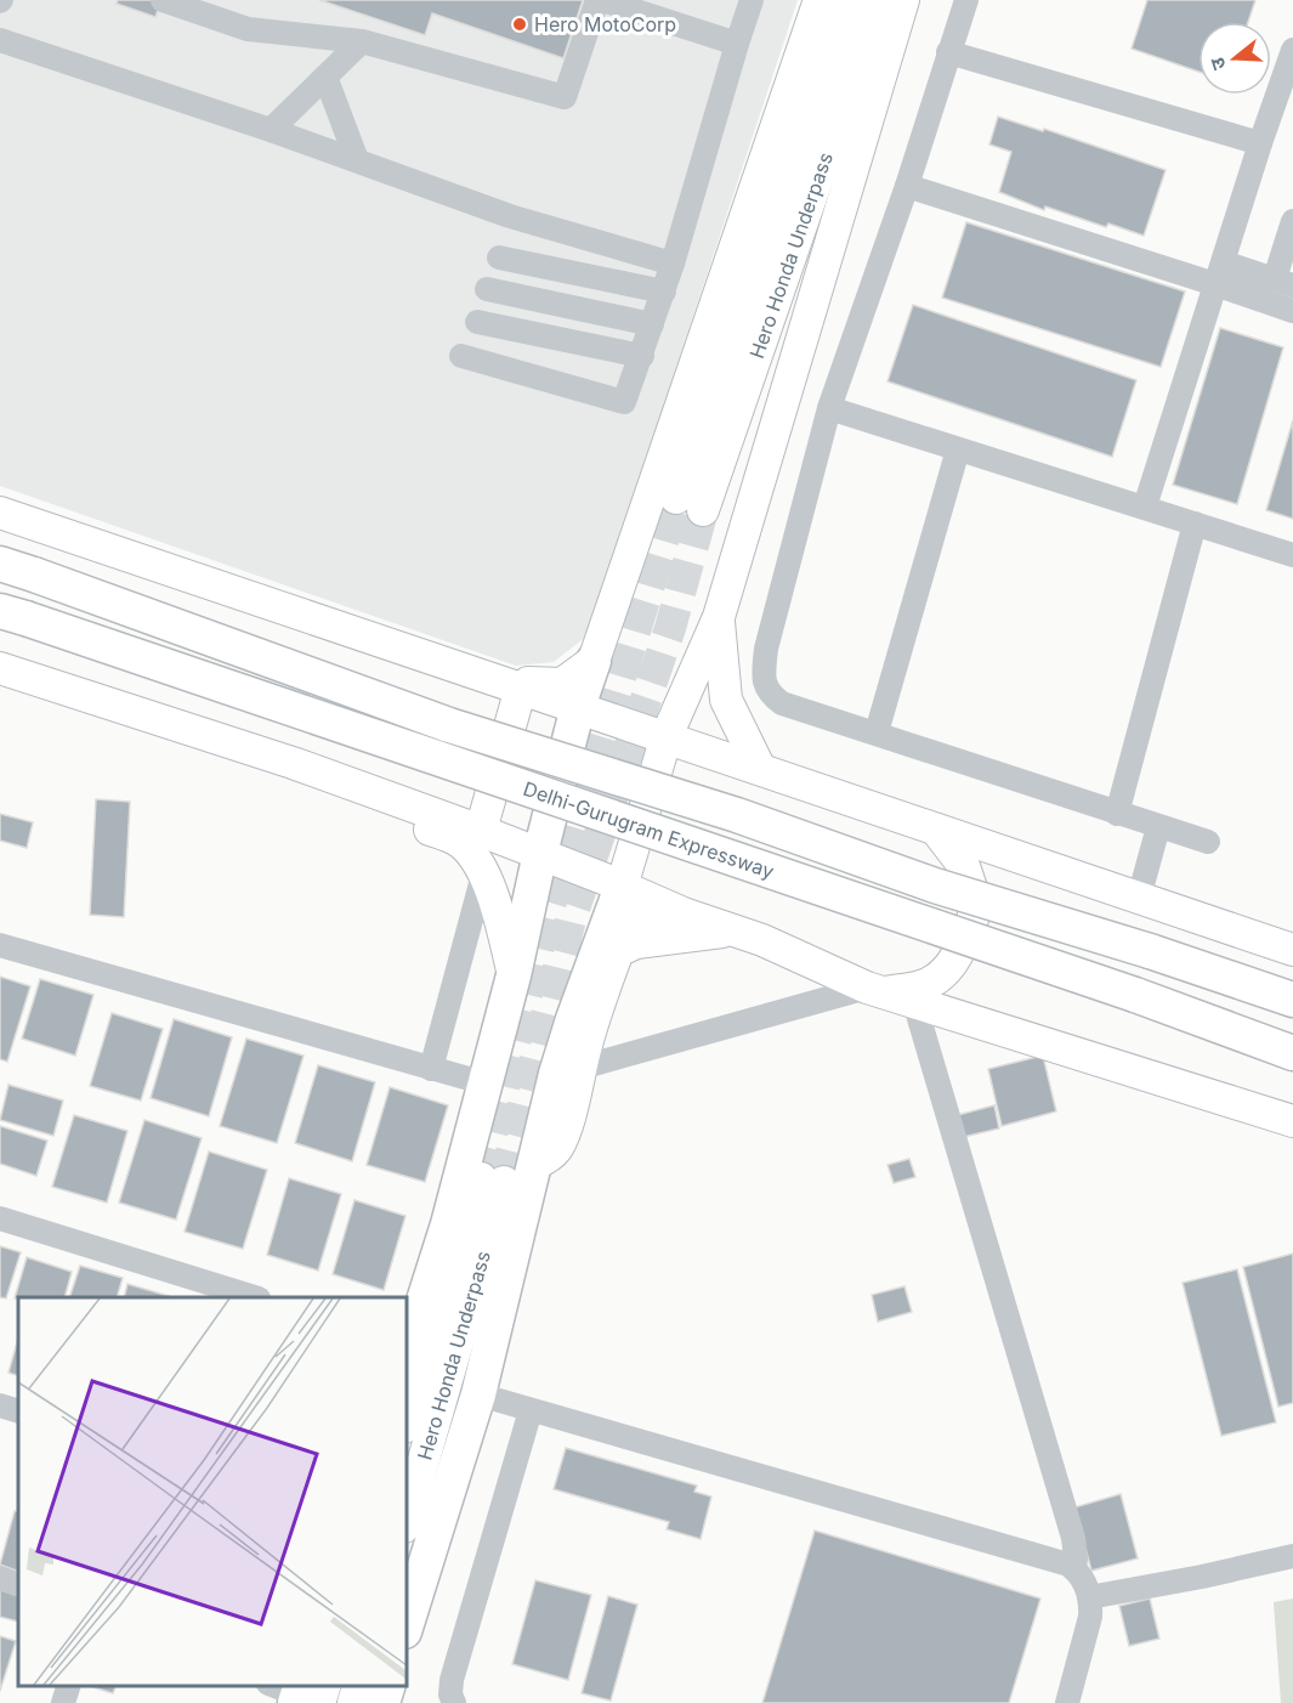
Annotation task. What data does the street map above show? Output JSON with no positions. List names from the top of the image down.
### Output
{
  "streets": {
    "highway": ["Delhi-Gurugram Expressway"],
    "main road": ["Hero Honda Underpass"]
  },
  "places": ["Hero MotoCorp"],
  "north": "left"
}
